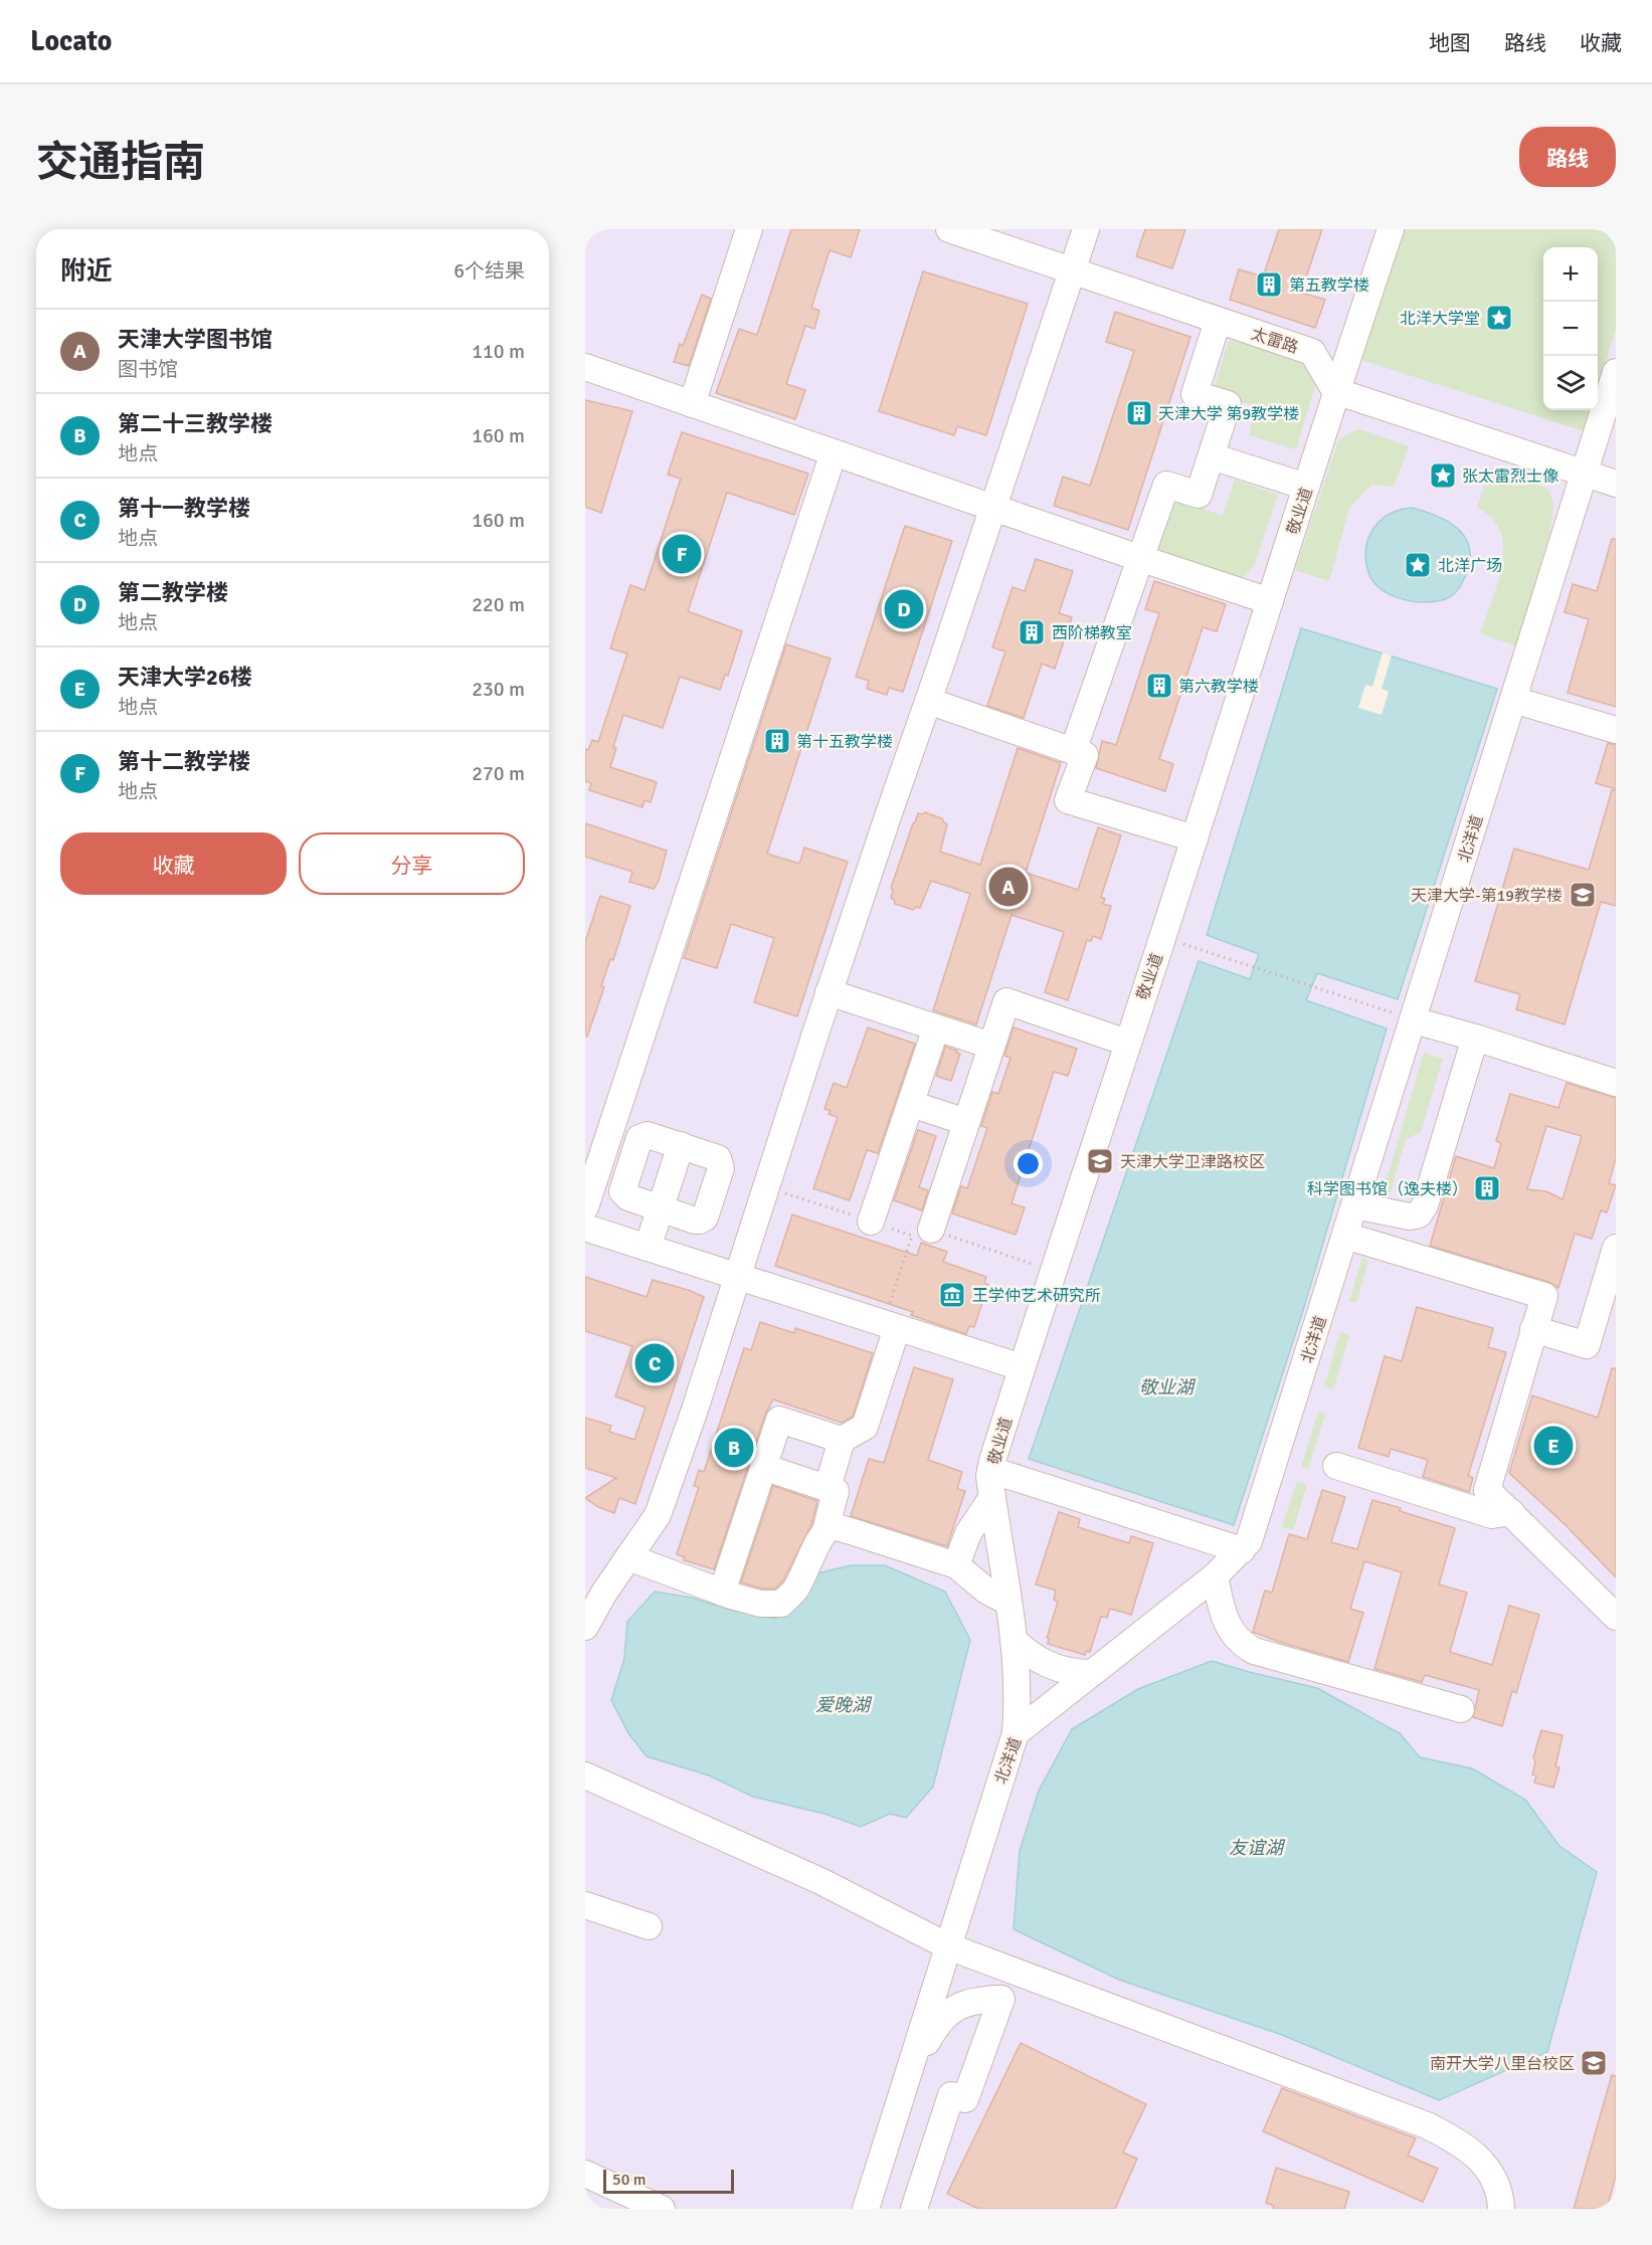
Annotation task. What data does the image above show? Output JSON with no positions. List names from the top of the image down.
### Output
{
  "streets": {
    "street": ["太雷路", "敬业道", "北洋道"]
  },
  "crossings": [
    ["太雷路", "敬业道"],
    ["敬业道", "北洋道"]
  ],
  "water": ["敬业湖", "爱晚湖", "友谊湖"],
  "places": {
    "building": [
      "第五教学楼",
      "天津大学 第9教学楼",
      "西阶梯教室",
      "第六教学楼",
      "第十五教学楼",
      "科学图书馆（逸夫楼）"
    ],
    "place": ["北洋大学堂", "张太雷烈士像", "北洋广场"],
    "school or university": ["天津大学-第19教学楼", "天津大学卫津路校区", "南开大学八里台校区"],
    "museum": ["王学仲艺术研究所"]
  },
  "scale_bar": "50 m",
  "page": {
    "header": "Locato",
    "nav": ["地图", "路线", "收藏"],
    "title": "交通指南",
    "buttons": [
      "路线",
      ["收藏", "分享"]
    ],
    "heading": ["附近", "6个结果"],
    "map_buttons": ["+", "−"],
    "list": [
      {
        "mark": "A",
        "name": "天津大学图书馆",
        "note": "图书馆",
        "value": "110 m"
      },
      {
        "mark": "B",
        "name": "第二十三教学楼",
        "note": "地点",
        "value": "160 m"
      },
      {
        "mark": "C",
        "name": "第十一教学楼",
        "note": "地点",
        "value": "160 m"
      },
      {
        "mark": "D",
        "name": "第二教学楼",
        "note": "地点",
        "value": "220 m"
      },
      {
        "mark": "E",
        "name": "天津大学26楼",
        "note": "地点",
        "value": "230 m"
      },
      {
        "mark": "F",
        "name": "第十二教学楼",
        "note": "地点",
        "value": "270 m"
      }
    ],
    "pins": [
      "F",
      "D",
      "A",
      "C",
      "E",
      "B"
    ],
    "scale": "50 m"
  }
}
